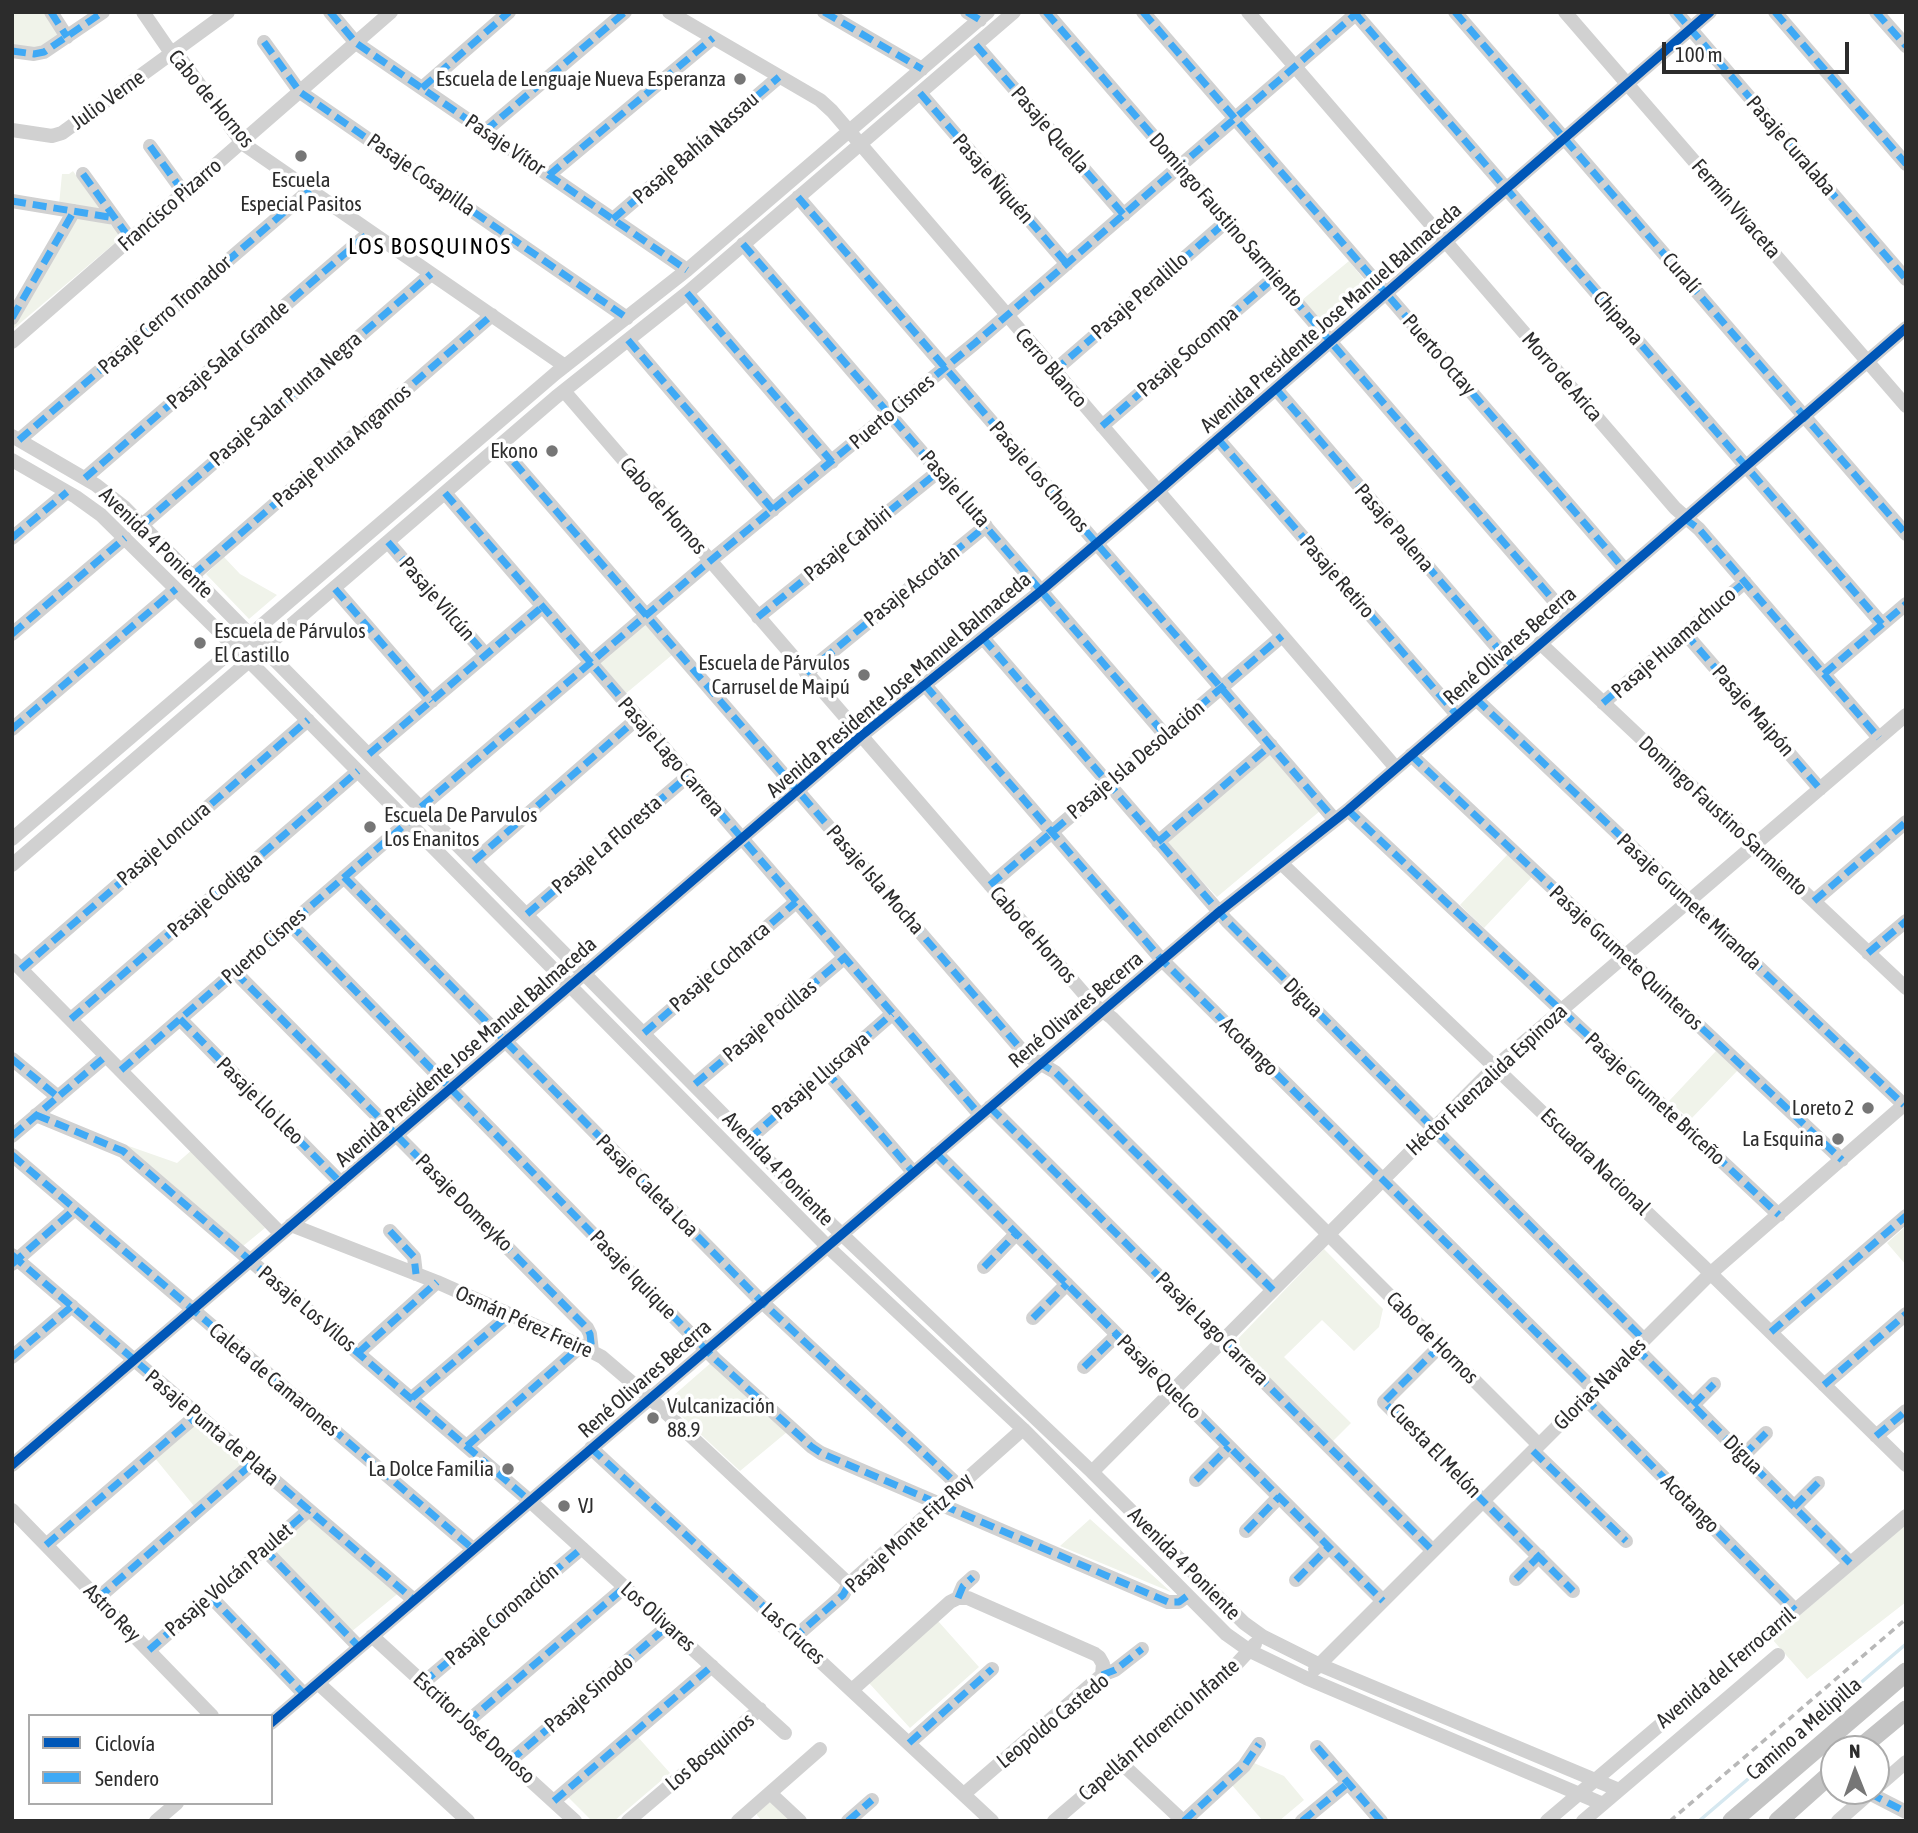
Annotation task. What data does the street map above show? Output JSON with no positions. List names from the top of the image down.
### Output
{
  "streets": {
    "main road": ["Camino a Melipilla"],
    "street": [
      "Cabo de Hornos",
      "Julio Verne",
      "Pasaje Quella",
      "Pasaje Vítor",
      "Pasaje Curalaba",
      "Pasaje Bahía Nassau",
      "Pasaje Cosapilla",
      "Pasaje Ñiquén",
      "Francisco Pizarro",
      "Fermín Vivaceta",
      "Domingo Faustino Sarmiento",
      "Curalí",
      "Pasaje Peralillo",
      "Pasaje Cerro Tronador",
      "Avenida Presidente Jose Manuel Balmaceda",
      "Chipana",
      "Pasaje Socompa",
      "Pasaje Salar Grande",
      "Puerto Octay",
      "Cerro Blanco",
      "Morro de Arica",
      "Pasaje Salar Punta Negra",
      "Puerto Cisnes",
      "Pasaje Punta Angamos",
      "Pasaje Los Chonos",
      "Pasaje Lluta",
      "Pasaje Palena",
      "Avenida 4 Poniente",
      "Pasaje Carbiri",
      "Pasaje Retiro",
      "Pasaje Ascotán",
      "Pasaje Vilcún",
      "Pasaje Huamachuco",
      "René Olivares Becerra",
      "Pasaje Maipón",
      "Pasaje Lago Carrera",
      "Pasaje Isla Desolación",
      "Pasaje Loncura",
      "Pasaje La Floresta",
      "Pasaje Isla Mocha",
      "Pasaje Codigua",
      "Pasaje Grumete Miranda",
      "Pasaje Grumete Quinteros",
      "Pasaje Cocharca",
      "Digua",
      "Pasaje Pocillas",
      "Acotango",
      "Pasaje Lluscaya",
      "Héctor Fuenzalida Espinoza",
      "Pasaje Grumete Briceño",
      "Pasaje Llo Lleo",
      "Escuadra Nacional",
      "Pasaje Caleta Loa",
      "Pasaje Domeyko",
      "Pasaje Iquique",
      "Pasaje Los Vilos",
      "Osmán Pérez Freire",
      "Pasaje Quelco",
      "Caleta de Camarones",
      "Glorias Navales",
      "Pasaje Punta de Plata",
      "Cuesta El Melón",
      "Pasaje Monte Fitz Roy",
      "Pasaje Volcán Paulet",
      "Astro Rey",
      "Pasaje Coronación",
      "Los Olivares",
      "Las Cruces",
      "Avenida del Ferrocarril",
      "Pasaje Sinodo",
      "Leopoldo Castedo",
      "Escritor José Donoso",
      "Capellán Florencio Infante",
      "Los Bosquinos"
    ]
  },
  "crossings": [
    ["Cabo de Hornos", "Julio Verne"],
    ["Cabo de Hornos", "Francisco Pizarro"],
    ["Cabo de Hornos", "Pasaje Cerro Tronador"],
    ["Cabo de Hornos", "Avenida Presidente Jose Manuel Balmaceda"],
    ["Cabo de Hornos", "Pasaje Salar Grande"],
    ["Cabo de Hornos", "Pasaje Salar Punta Negra"],
    ["Cabo de Hornos", "Puerto Cisnes"],
    ["Cabo de Hornos", "Pasaje Punta Angamos"],
    ["Cabo de Hornos", "Pasaje Carbiri"],
    ["Cabo de Hornos", "Pasaje Ascotán"],
    ["Cabo de Hornos", "René Olivares Becerra"],
    ["Cabo de Hornos", "Pasaje Isla Desolación"],
    ["Cabo de Hornos", "Héctor Fuenzalida Espinoza"],
    ["Cabo de Hornos", "Glorias Navales"],
    ["Cabo de Hornos", "Cuesta El Melón"],
    ["Pasaje Quella", "Puerto Cisnes"],
    ["Pasaje Vítor", "Pasaje Bahía Nassau"],
    ["Pasaje Vítor", "Francisco Pizarro"],
    ["Pasaje Curalaba", "Avenida Presidente Jose Manuel Balmaceda"],
    ["Pasaje Bahía Nassau", "Cerro Blanco"],
    ["Pasaje Cosapilla", "Francisco Pizarro"],
    ["Pasaje Ñiquén", "Puerto Cisnes"],
    ["Fermín Vivaceta", "Avenida Presidente Jose Manuel Balmaceda"],
    ["Fermín Vivaceta", "René Olivares Becerra"],
    ["Domingo Faustino Sarmiento", "Pasaje Peralillo"],
    ["Domingo Faustino Sarmiento", "Avenida Presidente Jose Manuel Balmaceda"],
    ["Domingo Faustino Sarmiento", "Pasaje Socompa"],
    ["Domingo Faustino Sarmiento", "Puerto Cisnes"],
    ["Domingo Faustino Sarmiento", "Pasaje Huamachuco"],
    ["Domingo Faustino Sarmiento", "René Olivares Becerra"],
    ["Domingo Faustino Sarmiento", "Héctor Fuenzalida Espinoza"],
    ["Curalí", "Avenida Presidente Jose Manuel Balmaceda"],
    ["Curalí", "René Olivares Becerra"],
    ["Pasaje Peralillo", "Cerro Blanco"],
    ["Pasaje Cerro Tronador", "Avenida 4 Poniente"],
    ["Avenida Presidente Jose Manuel Balmaceda", "Chipana"],
    ["Avenida Presidente Jose Manuel Balmaceda", "Puerto Octay"],
    ["Avenida Presidente Jose Manuel Balmaceda", "Cerro Blanco"],
    ["Avenida Presidente Jose Manuel Balmaceda", "Morro de Arica"],
    ["Avenida Presidente Jose Manuel Balmaceda", "Pasaje Los Chonos"],
    ["Avenida Presidente Jose Manuel Balmaceda", "Pasaje Lluta"],
    ["Avenida Presidente Jose Manuel Balmaceda", "Pasaje Palena"],
    ["Avenida Presidente Jose Manuel Balmaceda", "Avenida 4 Poniente"],
    ["Avenida Presidente Jose Manuel Balmaceda", "Pasaje Retiro"],
    ["Avenida Presidente Jose Manuel Balmaceda", "Pasaje Lago Carrera"],
    ["Avenida Presidente Jose Manuel Balmaceda", "Pasaje Isla Mocha"],
    ["Avenida Presidente Jose Manuel Balmaceda", "Digua"],
    ["Avenida Presidente Jose Manuel Balmaceda", "Acotango"],
    ["Avenida Presidente Jose Manuel Balmaceda", "Pasaje Llo Lleo"],
    ["Avenida Presidente Jose Manuel Balmaceda", "Pasaje Caleta Loa"],
    ["Avenida Presidente Jose Manuel Balmaceda", "Pasaje Domeyko"],
    ["Avenida Presidente Jose Manuel Balmaceda", "Pasaje Iquique"],
    ["Avenida Presidente Jose Manuel Balmaceda", "Pasaje Los Vilos"],
    ["Avenida Presidente Jose Manuel Balmaceda", "Osmán Pérez Freire"],
    ["Avenida Presidente Jose Manuel Balmaceda", "Caleta de Camarones"],
    ["Avenida Presidente Jose Manuel Balmaceda", "Pasaje Punta de Plata"],
    ["Chipana", "Puerto Cisnes"],
    ["Chipana", "René Olivares Becerra"],
    ["Pasaje Socompa", "Cerro Blanco"],
    ["Pasaje Salar Grande", "Avenida 4 Poniente"],
    ["Puerto Octay", "Puerto Cisnes"],
    ["Puerto Octay", "René Olivares Becerra"],
    ["Cerro Blanco", "Puerto Cisnes"],
    ["Cerro Blanco", "René Olivares Becerra"],
    ["Cerro Blanco", "Pasaje Isla Desolación"],
    ["Morro de Arica", "Puerto Cisnes"],
    ["Morro de Arica", "Pasaje Huamachuco"],
    ["Morro de Arica", "René Olivares Becerra"],
    ["Morro de Arica", "Héctor Fuenzalida Espinoza"],
    ["Pasaje Salar Punta Negra", "Avenida 4 Poniente"],
    ["Puerto Cisnes", "Pasaje Los Chonos"],
    ["Puerto Cisnes", "Pasaje Lluta"],
    ["Puerto Cisnes", "Avenida 4 Poniente"],
    ["Puerto Cisnes", "Pasaje Lago Carrera"],
    ["Puerto Cisnes", "Pasaje Isla Mocha"],
    ["Puerto Cisnes", "Pasaje Llo Lleo"],
    ["Puerto Cisnes", "Pasaje Caleta Loa"],
    ["Puerto Cisnes", "Pasaje Domeyko"],
    ["Puerto Cisnes", "Pasaje Iquique"],
    ["Puerto Cisnes", "Osmán Pérez Freire"],
    ["Pasaje Punta Angamos", "Avenida 4 Poniente"],
    ["Pasaje Los Chonos", "René Olivares Becerra"],
    ["Pasaje Los Chonos", "Pasaje Isla Desolación"],
    ["Pasaje Lluta", "Pasaje Carbiri"],
    ["Pasaje Lluta", "Pasaje Ascotán"],
    ["Pasaje Lluta", "Pasaje Isla Desolación"],
    ["Pasaje Palena", "René Olivares Becerra"],
    ["Avenida 4 Poniente", "René Olivares Becerra"],
    ["Avenida 4 Poniente", "Pasaje Loncura"],
    ["Avenida 4 Poniente", "Pasaje La Floresta"],
    ["Avenida 4 Poniente", "Pasaje Codigua"],
    ["Avenida 4 Poniente", "Pasaje Cocharca"],
    ["Avenida 4 Poniente", "Pasaje Pocillas"],
    ["Avenida 4 Poniente", "Pasaje Lluscaya"],
    ["Avenida 4 Poniente", "Héctor Fuenzalida Espinoza"],
    ["Avenida 4 Poniente", "Pasaje Iquique"],
    ["Avenida 4 Poniente", "Glorias Navales"],
    ["Avenida 4 Poniente", "Pasaje Monte Fitz Roy"],
    ["Avenida 4 Poniente", "Avenida del Ferrocarril"],
    ["Avenida 4 Poniente", "Capellán Florencio Infante"],
    ["Pasaje Retiro", "René Olivares Becerra"],
    ["Pasaje Huamachuco", "Pasaje Maipón"],
    ["René Olivares Becerra", "Pasaje Lago Carrera"],
    ["René Olivares Becerra", "Pasaje Isla Mocha"],
    ["René Olivares Becerra", "Pasaje Grumete Miranda"],
    ["René Olivares Becerra", "Pasaje Grumete Quinteros"],
    ["René Olivares Becerra", "Digua"],
    ["René Olivares Becerra", "Acotango"],
    ["René Olivares Becerra", "Pasaje Grumete Briceño"],
    ["René Olivares Becerra", "Escuadra Nacional"],
    ["René Olivares Becerra", "Pasaje Caleta Loa"],
    ["René Olivares Becerra", "Pasaje Iquique"],
    ["René Olivares Becerra", "Pasaje Los Vilos"],
    ["René Olivares Becerra", "Osmán Pérez Freire"],
    ["René Olivares Becerra", "Pasaje Quelco"],
    ["René Olivares Becerra", "Caleta de Camarones"],
    ["René Olivares Becerra", "Pasaje Punta de Plata"],
    ["René Olivares Becerra", "Los Olivares"],
    ["René Olivares Becerra", "Las Cruces"],
    ["René Olivares Becerra", "Escritor José Donoso"],
    ["Pasaje Maipón", "Héctor Fuenzalida Espinoza"],
    ["Pasaje Lago Carrera", "Pasaje La Floresta"],
    ["Pasaje Lago Carrera", "Pasaje Cocharca"],
    ["Pasaje Lago Carrera", "Pasaje Pocillas"],
    ["Pasaje Lago Carrera", "Pasaje Lluscaya"],
    ["Pasaje Lago Carrera", "Héctor Fuenzalida Espinoza"],
    ["Pasaje Lago Carrera", "Glorias Navales"],
    ["Pasaje Isla Desolación", "Digua"],
    ["Pasaje Isla Desolación", "Acotango"],
    ["Pasaje Loncura", "Osmán Pérez Freire"],
    ["Pasaje Isla Mocha", "Héctor Fuenzalida Espinoza"],
    ["Pasaje Codigua", "Osmán Pérez Freire"],
    ["Pasaje Grumete Miranda", "Héctor Fuenzalida Espinoza"],
    ["Pasaje Grumete Miranda", "Glorias Navales"],
    ["Pasaje Grumete Quinteros", "Héctor Fuenzalida Espinoza"],
    ["Pasaje Grumete Quinteros", "Glorias Navales"],
    ["Digua", "Héctor Fuenzalida Espinoza"],
    ["Digua", "Glorias Navales"],
    ["Digua", "Avenida del Ferrocarril"],
    ["Acotango", "Héctor Fuenzalida Espinoza"],
    ["Acotango", "Glorias Navales"],
    ["Acotango", "Avenida del Ferrocarril"],
    ["Héctor Fuenzalida Espinoza", "Pasaje Grumete Briceño"],
    ["Héctor Fuenzalida Espinoza", "Escuadra Nacional"],
    ["Héctor Fuenzalida Espinoza", "Pasaje Quelco"],
    ["Pasaje Grumete Briceño", "Glorias Navales"],
    ["Escuadra Nacional", "Glorias Navales"],
    ["Pasaje Caleta Loa", "Pasaje Monte Fitz Roy"],
    ["Pasaje Domeyko", "Osmán Pérez Freire"],
    ["Pasaje Iquique", "Pasaje Monte Fitz Roy"],
    ["Pasaje Los Vilos", "Los Olivares"],
    ["Osmán Pérez Freire", "Pasaje Monte Fitz Roy"],
    ["Pasaje Quelco", "Glorias Navales"],
    ["Glorias Navales", "Cuesta El Melón"],
    ["Pasaje Punta de Plata", "Pasaje Volcán Paulet"],
    ["Pasaje Monte Fitz Roy", "Las Cruces"],
    ["Pasaje Volcán Paulet", "Astro Rey"],
    ["Pasaje Coronación", "Los Olivares"],
    ["Pasaje Coronación", "Escritor José Donoso"],
    ["Los Olivares", "Pasaje Sinodo"],
    ["Los Olivares", "Los Bosquinos"],
    ["Las Cruces", "Leopoldo Castedo"],
    ["Pasaje Sinodo", "Escritor José Donoso"]
  ],
  "districts": ["LOS BOSQUINOS"],
  "places": [
    "Escuela de Lenguaje Nueva Esperanza",
    "Escuela Especial Pasitos",
    "Ekono",
    "Escuela de Párvulos El Castillo",
    "Escuela de Párvulos Carrusel de Maipú",
    "Escuela De Parvulos Los Enanitos",
    "Loreto 2",
    "La Esquina",
    "Vulcanización 88.9",
    "La Dolce Familia",
    "VJ"
  ],
  "legend": ["Ciclovía", "Sendero"],
  "scale_bar": "100 m",
  "north": "top"
}
